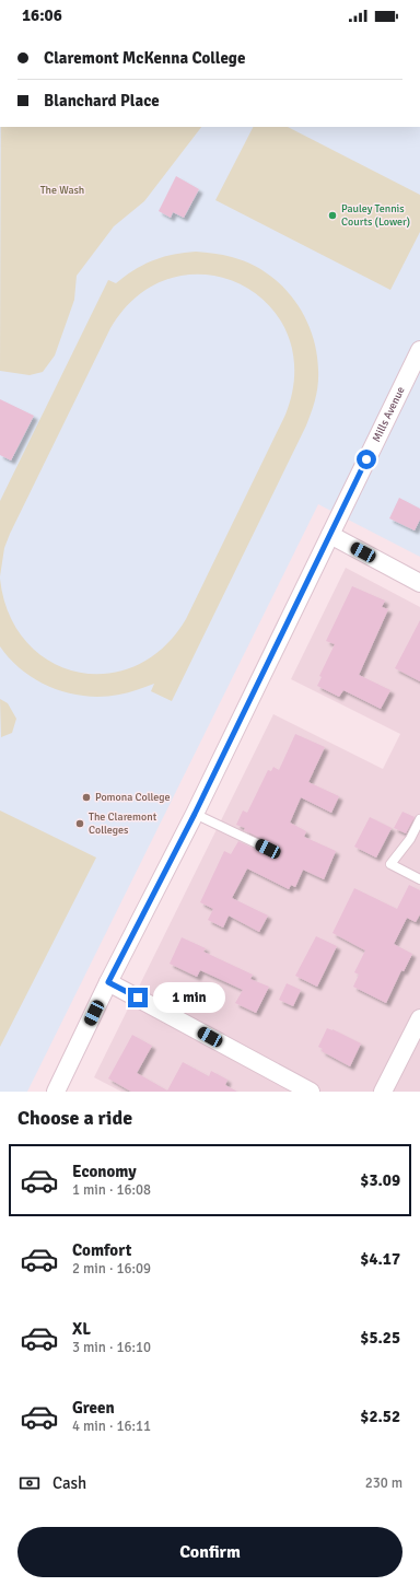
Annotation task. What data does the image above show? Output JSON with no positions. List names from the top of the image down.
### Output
{
  "streets": {
    "street": ["Mills Avenue"]
  },
  "parks": ["The Wash"],
  "places": ["Pauley Tennis Courts (Lower)", "Pomona College", "The Claremont Colleges"],
  "page": {
    "status": "16:06",
    "banner": ["Claremont McKenna College", "Blanchard Place"],
    "bubble": "1 min",
    "heading": "Choose a ride",
    "list": [
      {
        "name": "Economy",
        "note": "1 min · 16:08",
        "value": "$3.09"
      },
      {
        "name": "Comfort",
        "note": "2 min · 16:09",
        "value": "$4.17"
      },
      {
        "name": "XL",
        "note": "3 min · 16:10",
        "value": "$5.25"
      },
      {
        "name": "Green",
        "note": "4 min · 16:11",
        "value": "$2.52"
      }
    ],
    "pay": ["Cash", "230 m"],
    "buttons": "Confirm"
  }
}
